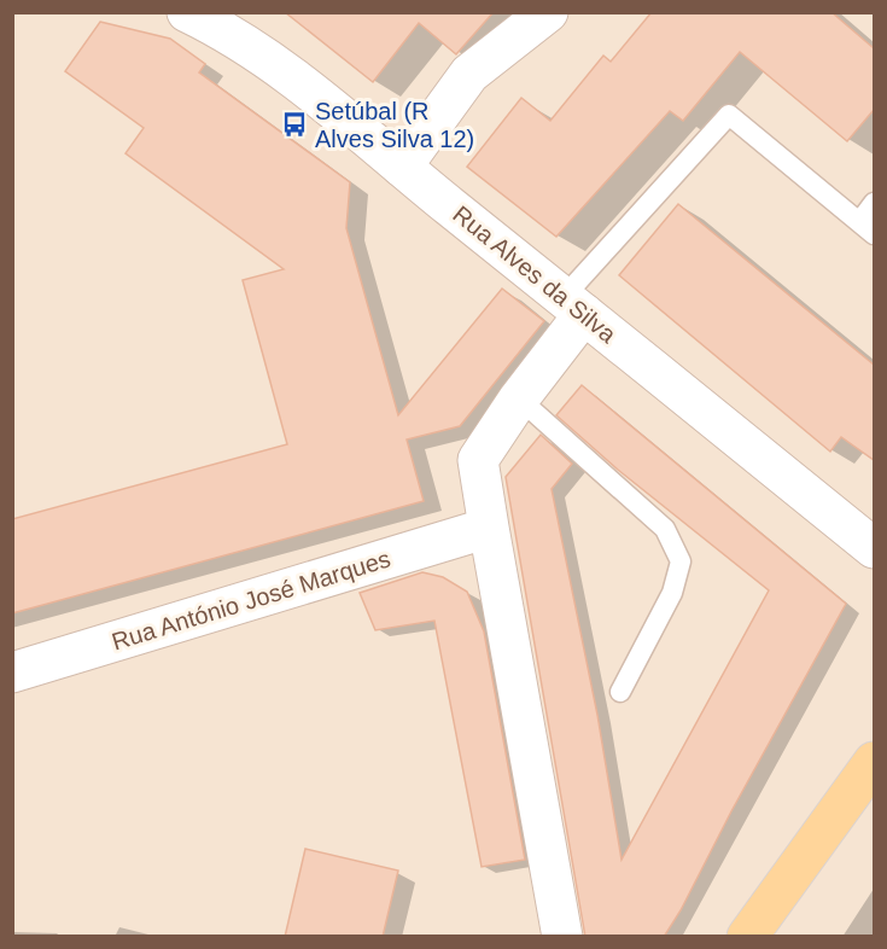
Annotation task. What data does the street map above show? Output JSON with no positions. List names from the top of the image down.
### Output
{
  "streets": {
    "street": ["Rua Alves da Silva", "Rua António José Marques"]
  },
  "places": {
    "bus stop": ["Setúbal (R Alves Silva 12)"]
  }
}
